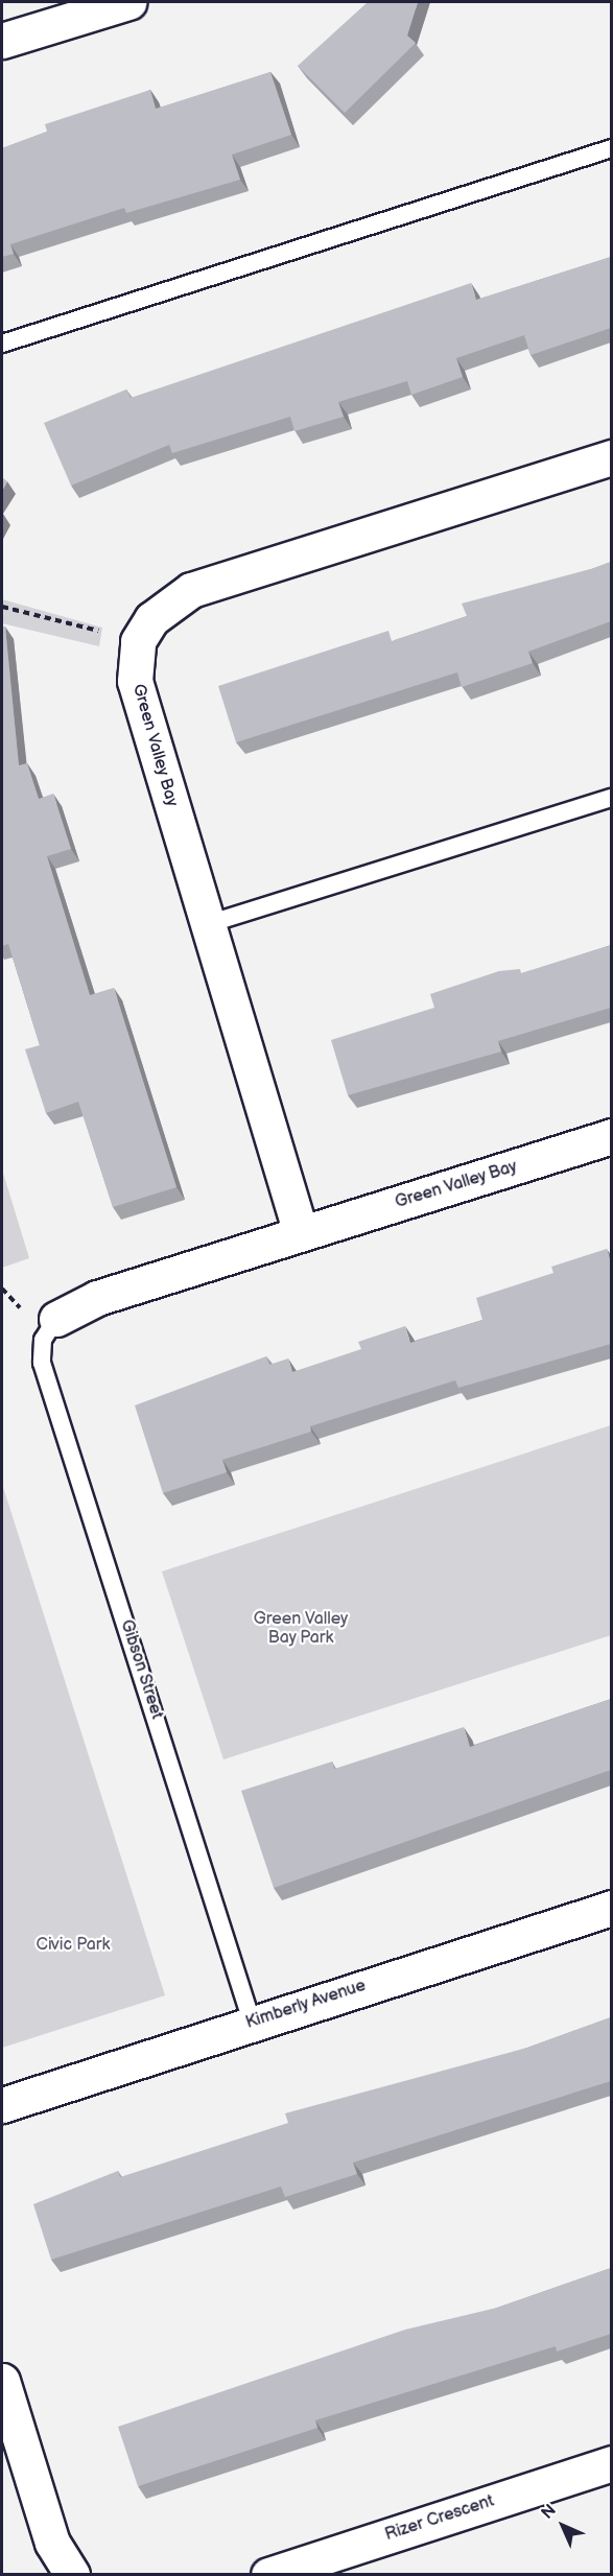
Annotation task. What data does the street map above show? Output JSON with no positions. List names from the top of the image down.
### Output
{
  "streets": {
    "street": ["Green Valley Bay", "Kimberly Avenue", "Rizer Crescent"],
    "lane": ["Gibson Street"]
  },
  "crossings": [
    ["Green Valley Bay", "Gibson Street"],
    ["Gibson Street", "Kimberly Avenue"]
  ],
  "parks": ["Green Valley Bay Park", "Civic Park"],
  "north": "top left"
}
